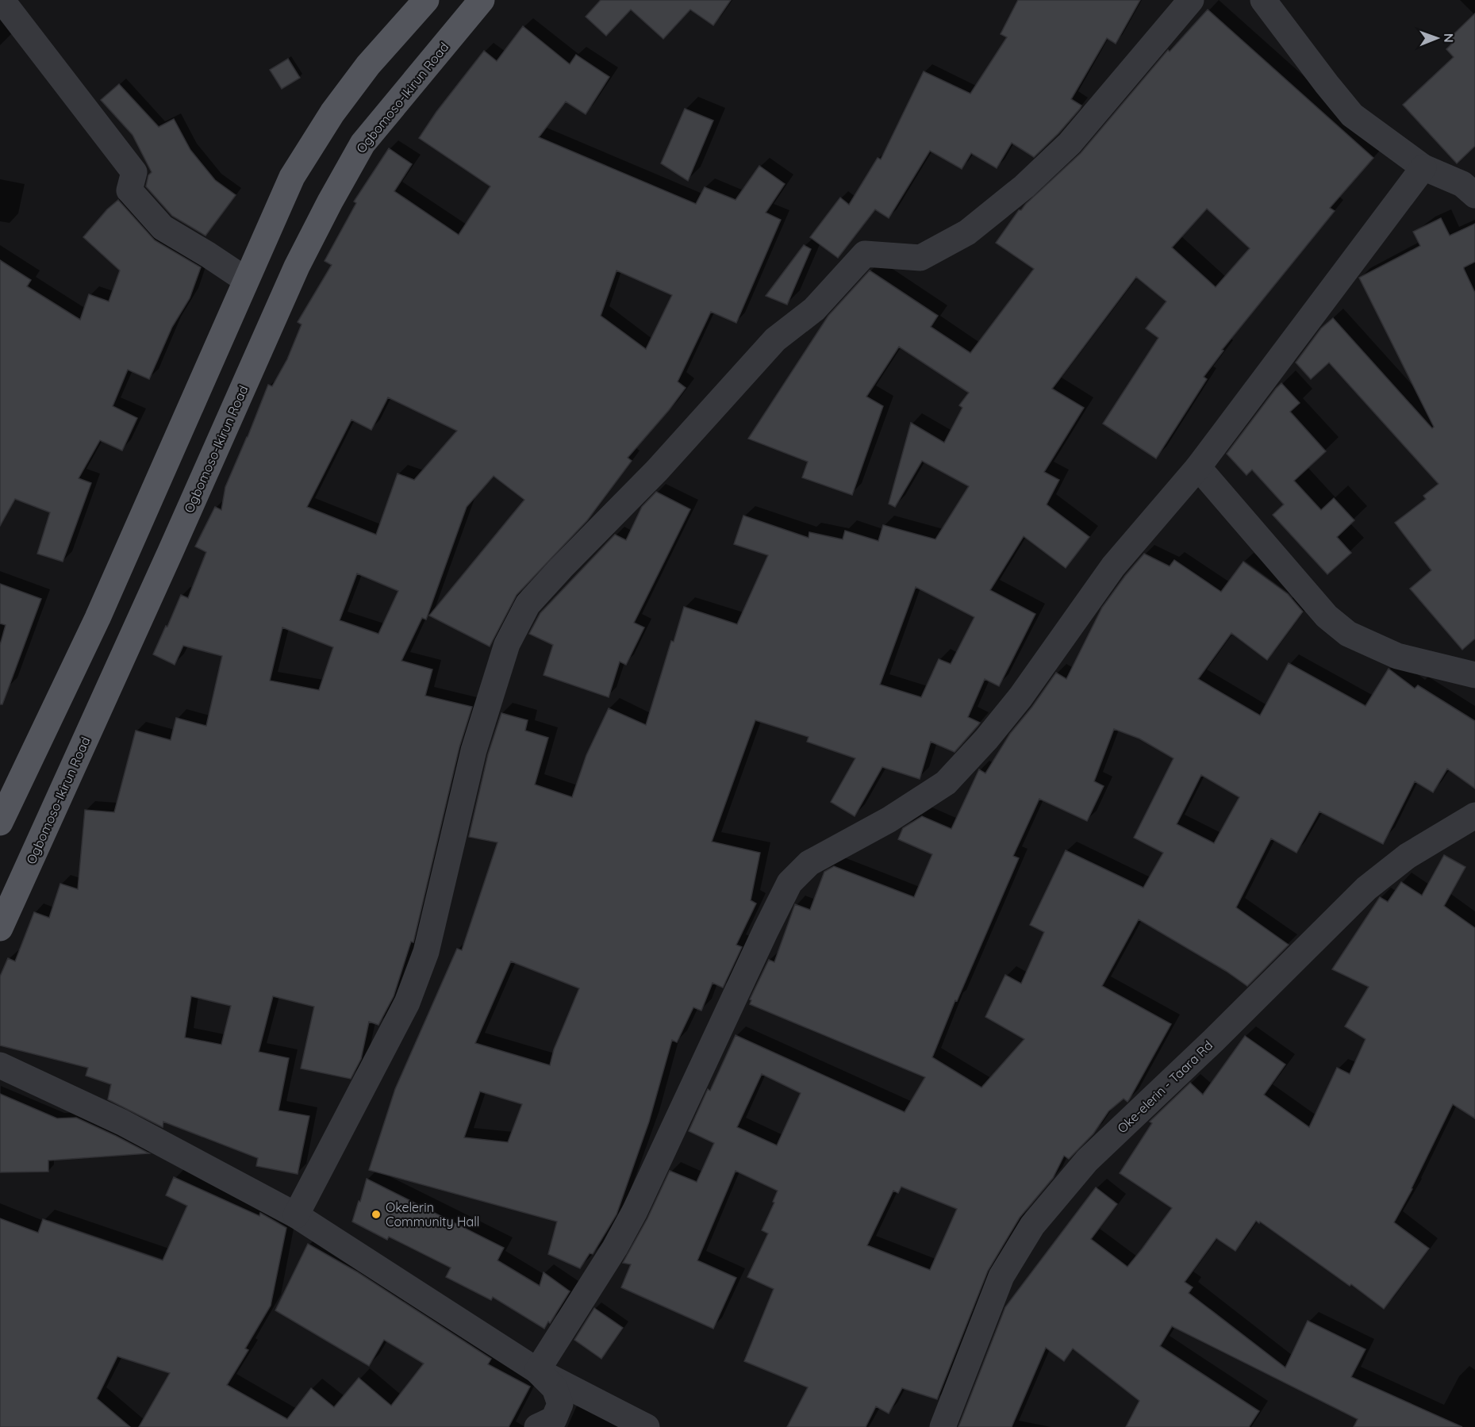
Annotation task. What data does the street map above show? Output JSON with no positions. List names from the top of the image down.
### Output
{
  "streets": {
    "main road": ["Ogbomoso-Ikirun Road"],
    "street": ["Oke-elerin - Taara Rd"]
  },
  "places": ["Okelerin Community Hall"],
  "north": "right"
}
